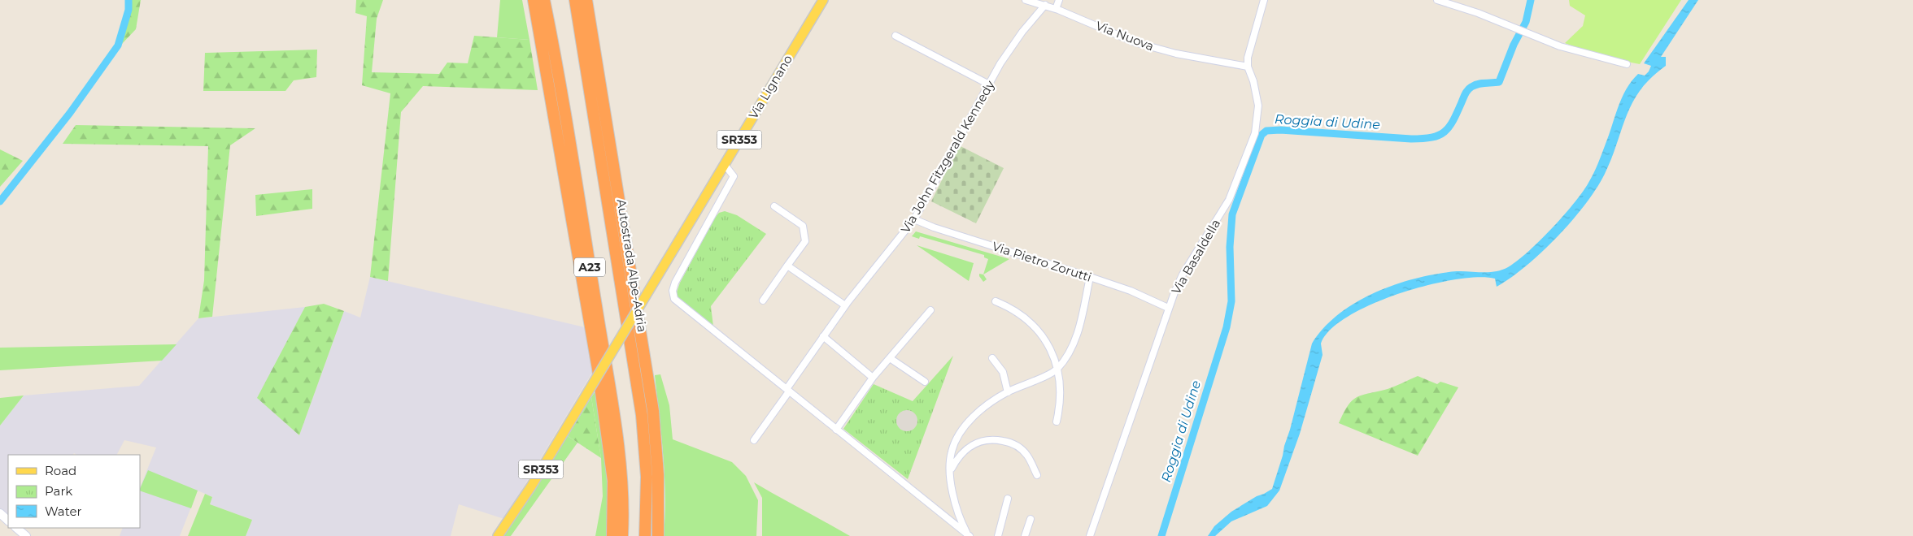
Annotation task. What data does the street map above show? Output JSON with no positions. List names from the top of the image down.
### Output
{
  "streets": {
    "highway": ["Autostrada Alpe-Adria", "A23"],
    "main road": ["Via Lignano", "SR353"],
    "street": [
      "Via Nuova",
      "Via John Fitzgerald Kennedy",
      "Via Basaldella",
      "Via Pietro Zorutti"
    ]
  },
  "crossings": [
    ["Via Nuova", "Via John Fitzgerald Kennedy"],
    ["Via Nuova", "Via Basaldella"],
    ["Via John Fitzgerald Kennedy", "Via Pietro Zorutti"],
    ["Via Basaldella", "Via Pietro Zorutti"]
  ],
  "water": ["Roggia di Udine"],
  "legend": ["Road", "Park", "Water"]
}
